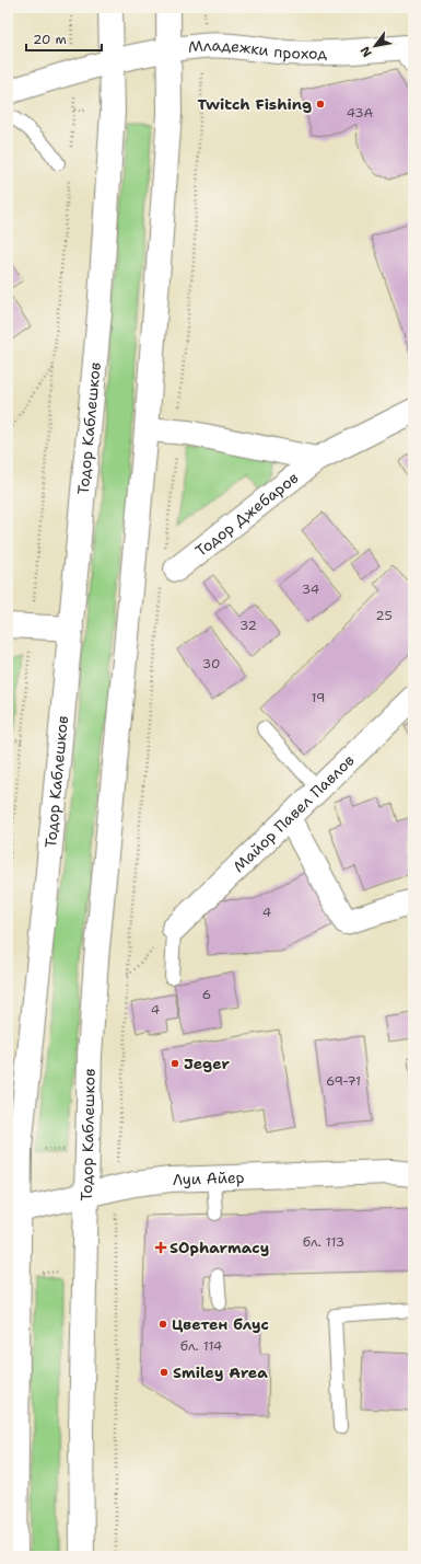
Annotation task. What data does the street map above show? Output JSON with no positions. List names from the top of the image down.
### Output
{
  "streets": {
    "main road": [
      "Младежки проход",
      "Тодор Каблешков",
      "Тодор Джебаров",
      "Майор Павел Павлов",
      "Луи Айер"
    ]
  },
  "crossings": [
    ["Младежки проход", "Тодор Каблешков"],
    ["Тодор Каблешков", "Тодор Джебаров"],
    ["Тодор Каблешков", "Луи Айер"]
  ],
  "places": {
    "other": [
      "Twitch Fishing",
      "Jeger",
      "Цветен блус",
      "Smiley Area"
    ],
    "health": ["SOpharmacy"]
  },
  "house_numbers": [
    "43А",
    "34",
    "25",
    "32",
    "30",
    "19",
    "4",
    "6",
    "4",
    "69-71",
    "бл. 113",
    "бл. 114"
  ],
  "scale_bar": "20 m",
  "north": "bottom left"
}
